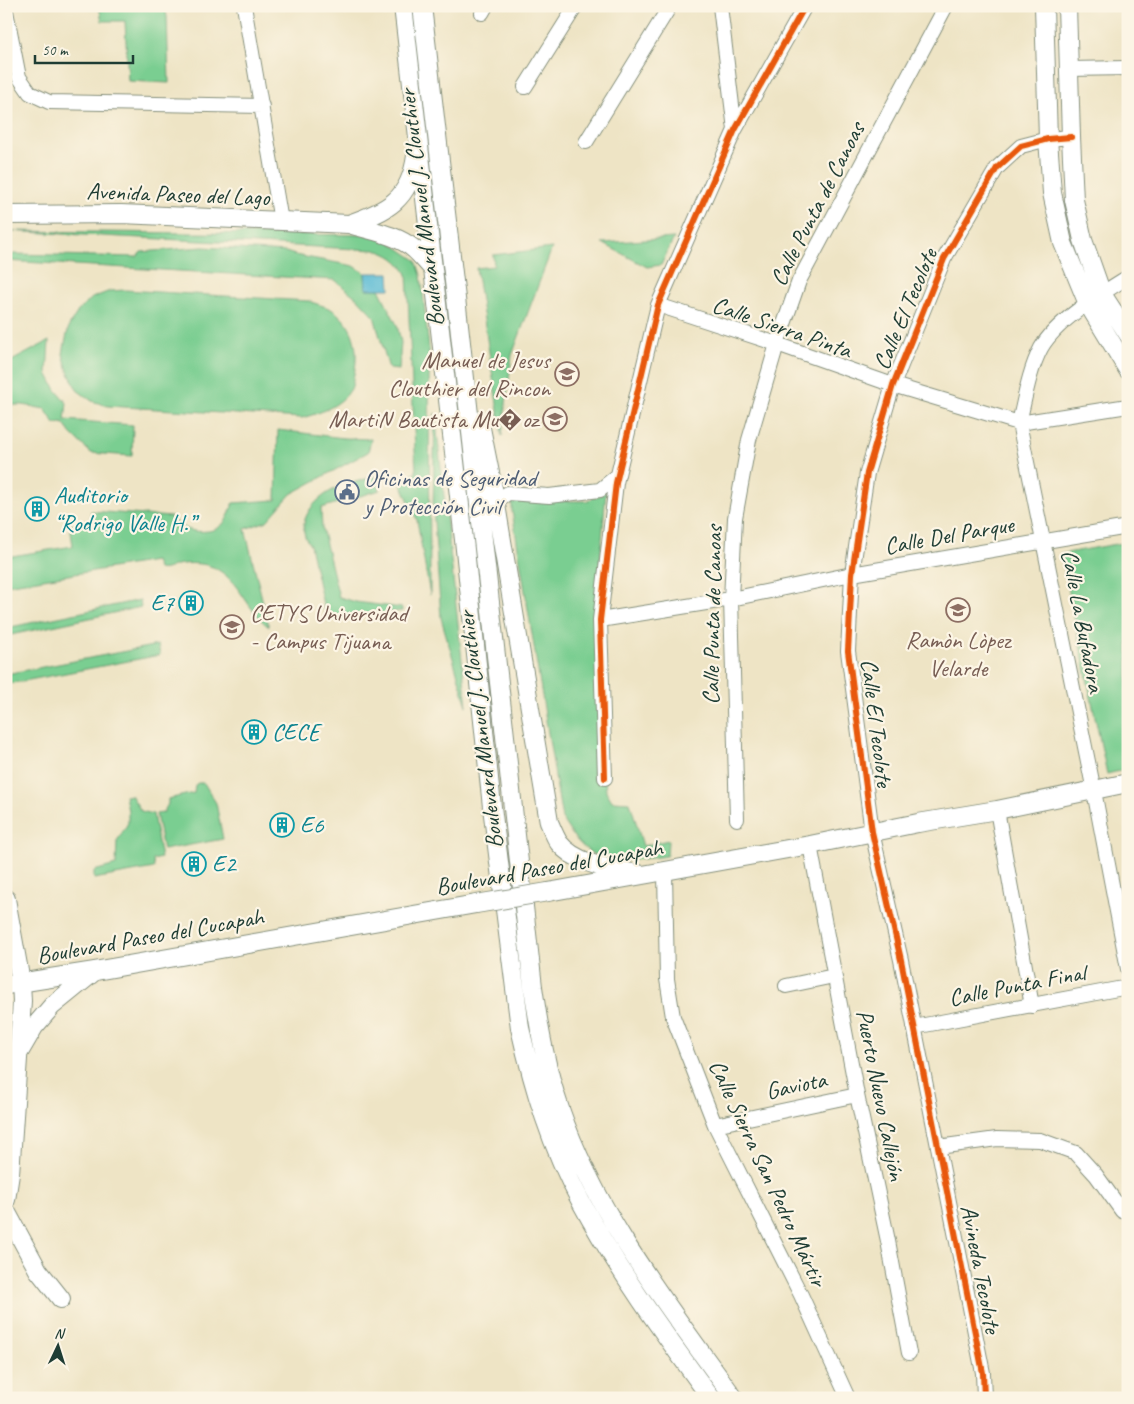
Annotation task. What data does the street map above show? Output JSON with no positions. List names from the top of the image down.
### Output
{
  "streets": {
    "main road": ["Avenida Paseo del Lago", "Boulevard Manuel J. Clouthier", "Boulevard Paseo del Cucapah"],
    "street": [
      "Calle Punta de Canoas",
      "Calle El Tecolote",
      "Calle Sierra Pinta",
      "Calle Del Parque",
      "Calle La Bufadora",
      "Calle Punta Final",
      "Gaviota",
      "Puerto Nuevo Callejón",
      "Calle Sierra San Pedro Mártir",
      "Avineda Tecolote"
    ]
  },
  "crossings": [
    ["Calle Punta de Canoas", "Calle Sierra Pinta"],
    ["Calle Punta de Canoas", "Calle Del Parque"],
    ["Calle El Tecolote", "Calle Sierra Pinta"],
    ["Calle El Tecolote", "Calle Del Parque"],
    ["Calle El Tecolote", "Boulevard Paseo del Cucapah"],
    ["Calle El Tecolote", "Calle Punta Final"],
    ["Calle El Tecolote", "Avineda Tecolote"],
    ["Calle Sierra Pinta", "Calle La Bufadora"],
    ["Calle Del Parque", "Calle La Bufadora"],
    ["Calle La Bufadora", "Boulevard Paseo del Cucapah"],
    ["Boulevard Paseo del Cucapah", "Puerto Nuevo Callejón"],
    ["Boulevard Paseo del Cucapah", "Calle Sierra San Pedro Mártir"],
    ["Gaviota", "Puerto Nuevo Callejón"],
    ["Gaviota", "Calle Sierra San Pedro Mártir"]
  ],
  "places": {
    "school or university": [
      "Manuel de Jesus Clouthier del Rincon",
      "MartiN Bautista Mu�oz",
      "Ramòn Lòpez Velarde",
      "CETYS Universidad - Campus Tijuana"
    ],
    "public building": ["Oficinas de Seguridad y Protección Civil"],
    "building": [
      "Auditorio “Rodrigo Valle H.”",
      "E7",
      "CECE",
      "E6",
      "E2"
    ]
  },
  "scale_bar": "50 m",
  "north": "top"
}
